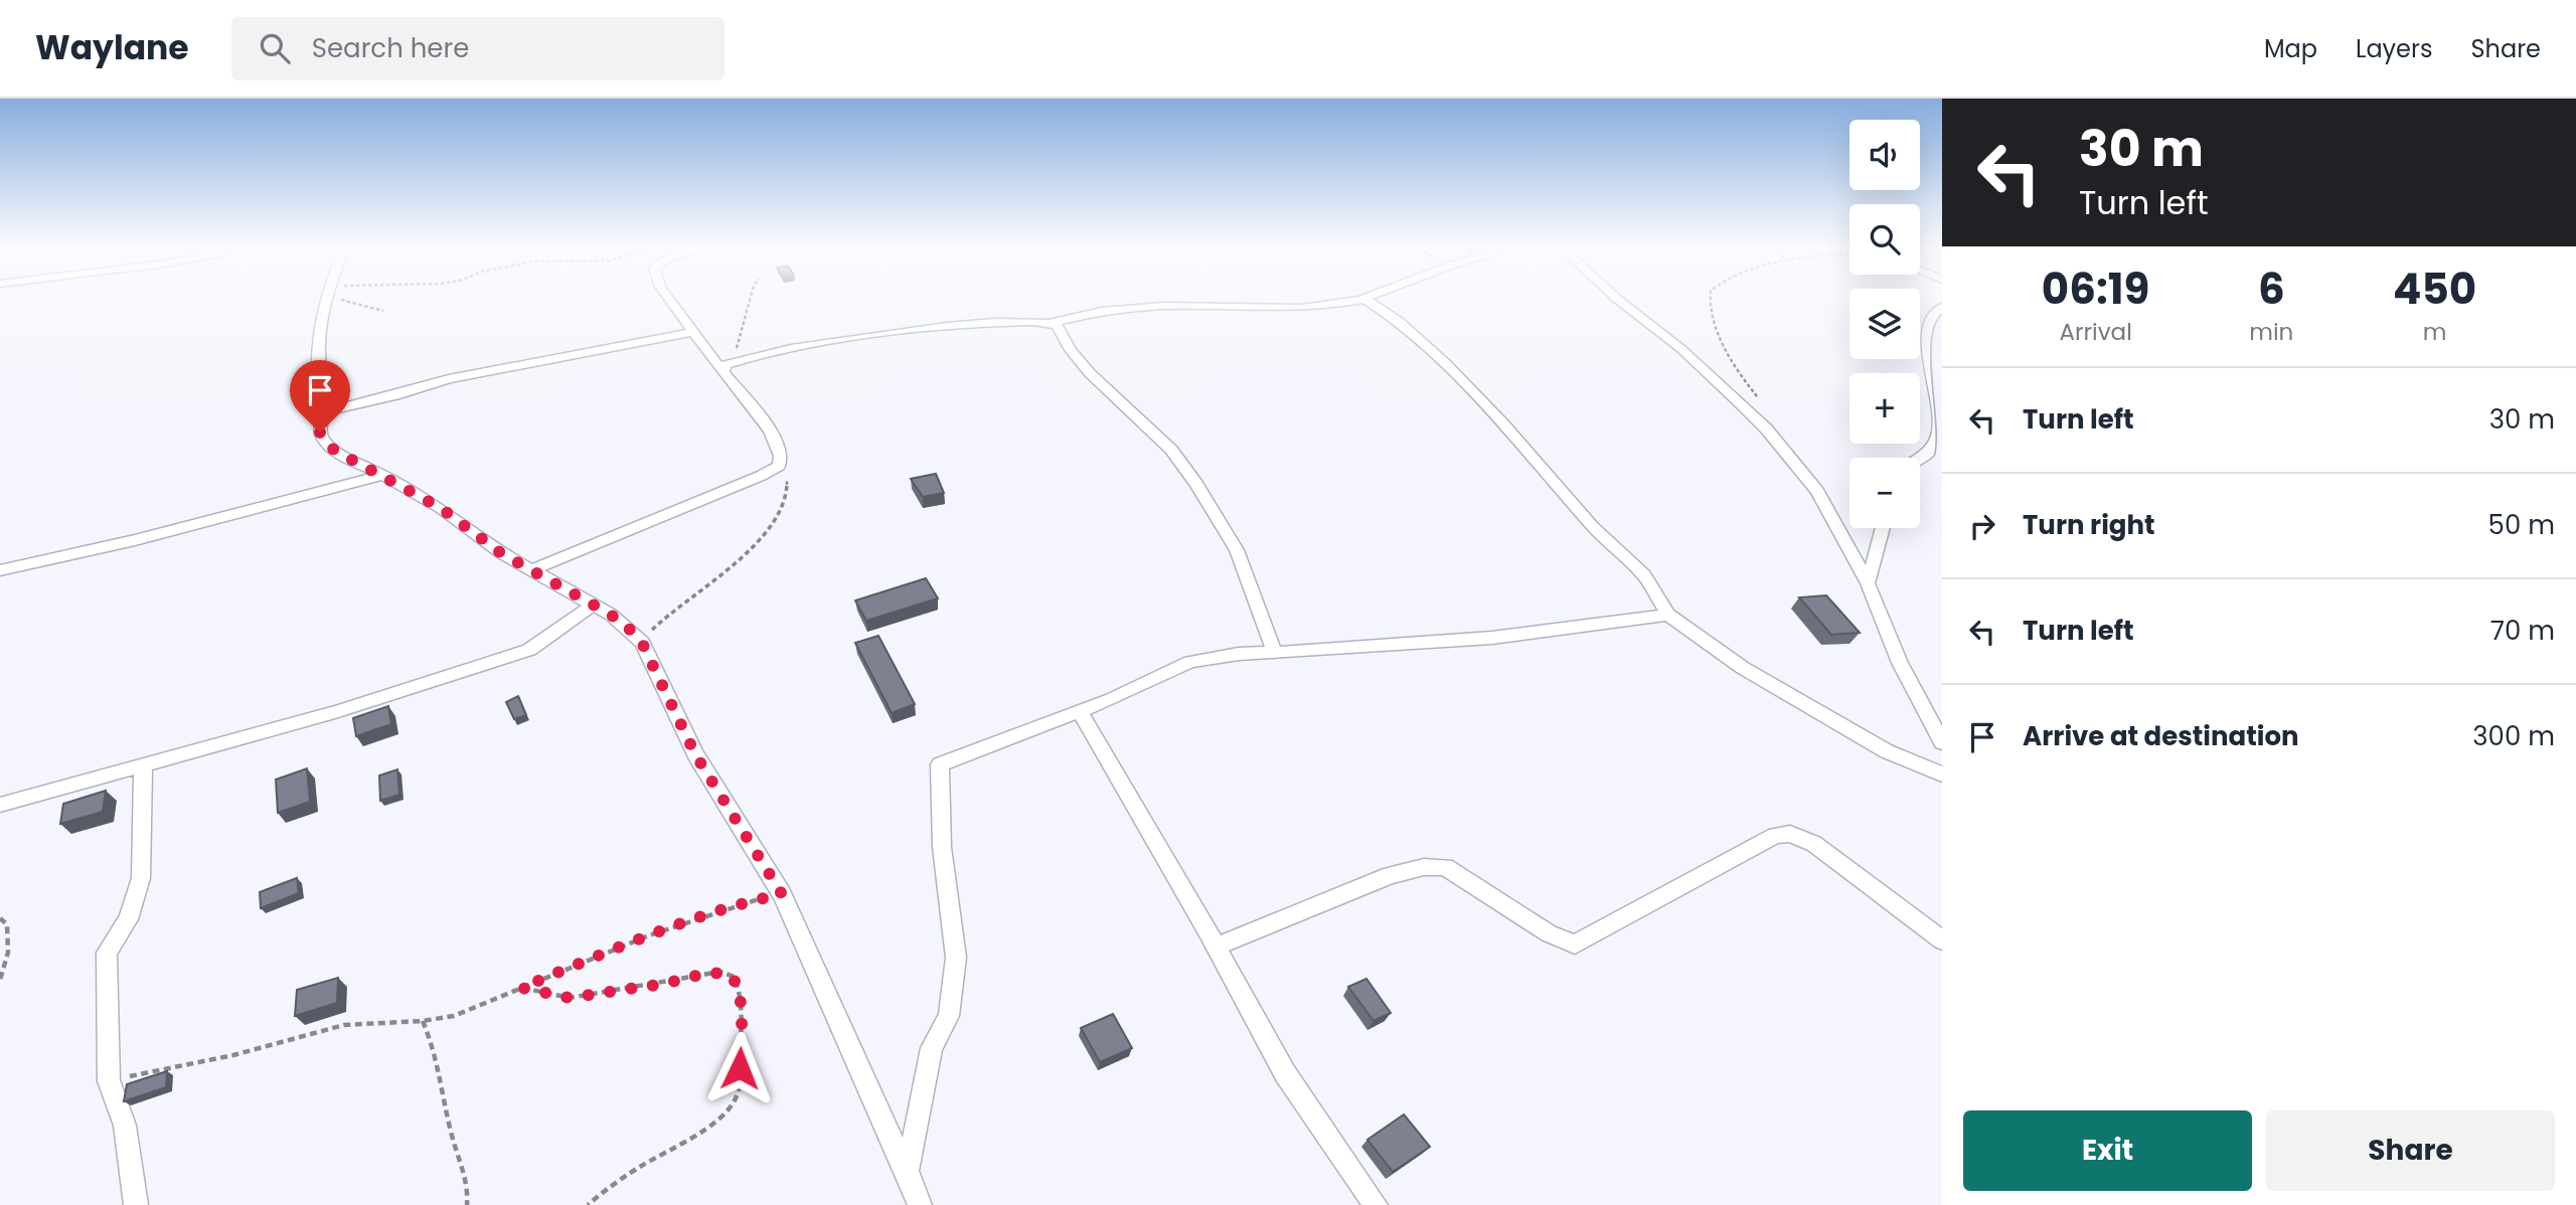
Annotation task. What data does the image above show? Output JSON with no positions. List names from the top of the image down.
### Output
{
  "page": {
    "header": "Waylane",
    "search": "Search here",
    "nav": ["Map", "Layers", "Share"],
    "turn": ["30 m", "Turn left"],
    "map_buttons": ["+", "−"],
    "eta": [
      "06:19",
      "Arrival",
      "6",
      "min",
      "450",
      "m"
    ],
    "list": [
      {
        "name": "Turn left",
        "value": "30 m"
      },
      {
        "name": "Turn right",
        "value": "50 m"
      },
      {
        "name": "Turn left",
        "value": "70 m"
      },
      {
        "name": "Arrive at destination",
        "value": "300 m"
      }
    ],
    "buttons": ["Exit", "Share"]
  }
}
